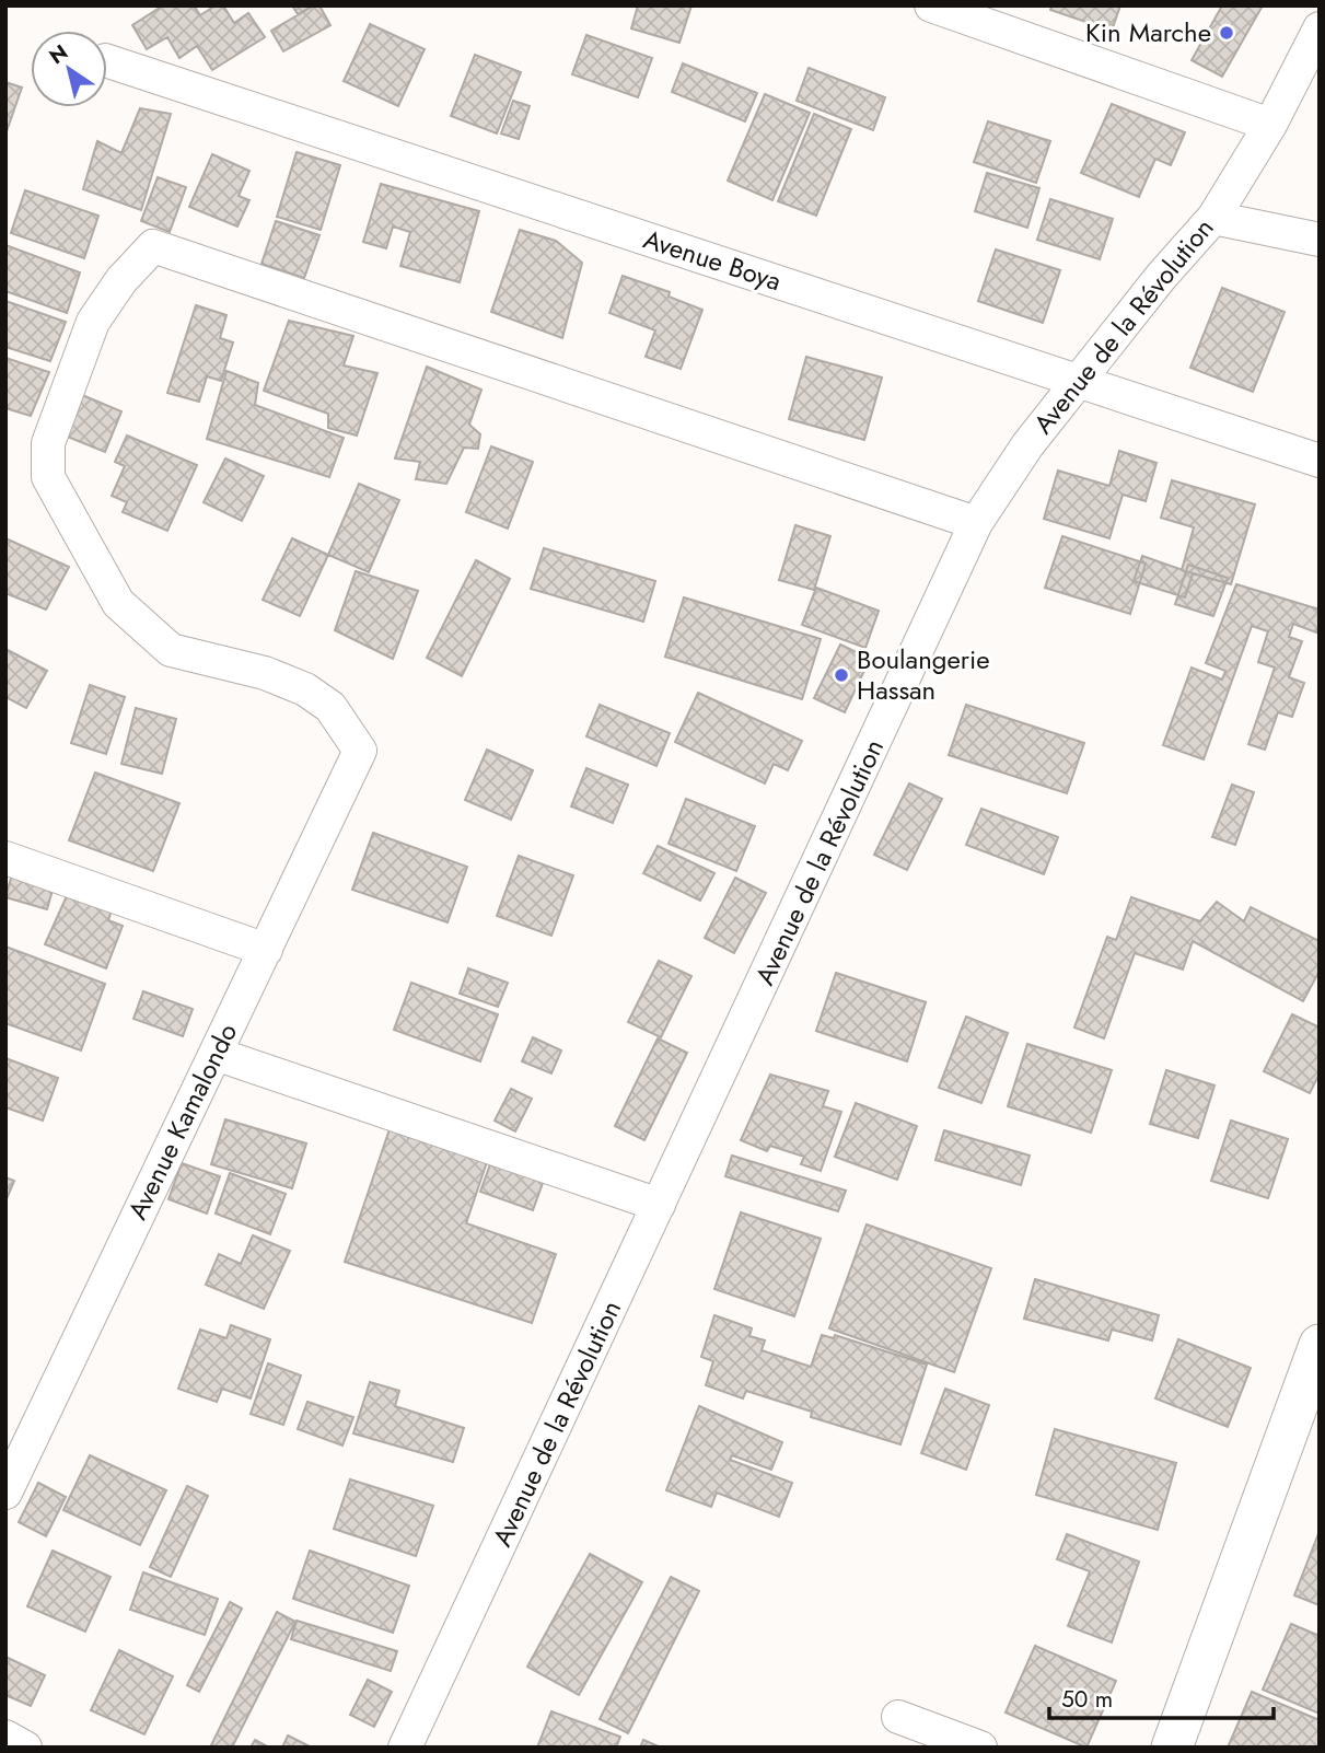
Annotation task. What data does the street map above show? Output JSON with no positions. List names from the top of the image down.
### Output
{
  "streets": {
    "street": ["Avenue Boya", "Avenue de la Révolution", "Avenue Kamalondo"]
  },
  "crossings": [
    ["Avenue Boya", "Avenue de la Révolution"],
    ["Avenue de la Révolution", "Avenue Kamalondo"]
  ],
  "places": ["Kin Marche", "Boulangerie Hassan"],
  "scale_bar": "50 m",
  "north": "top left"
}
